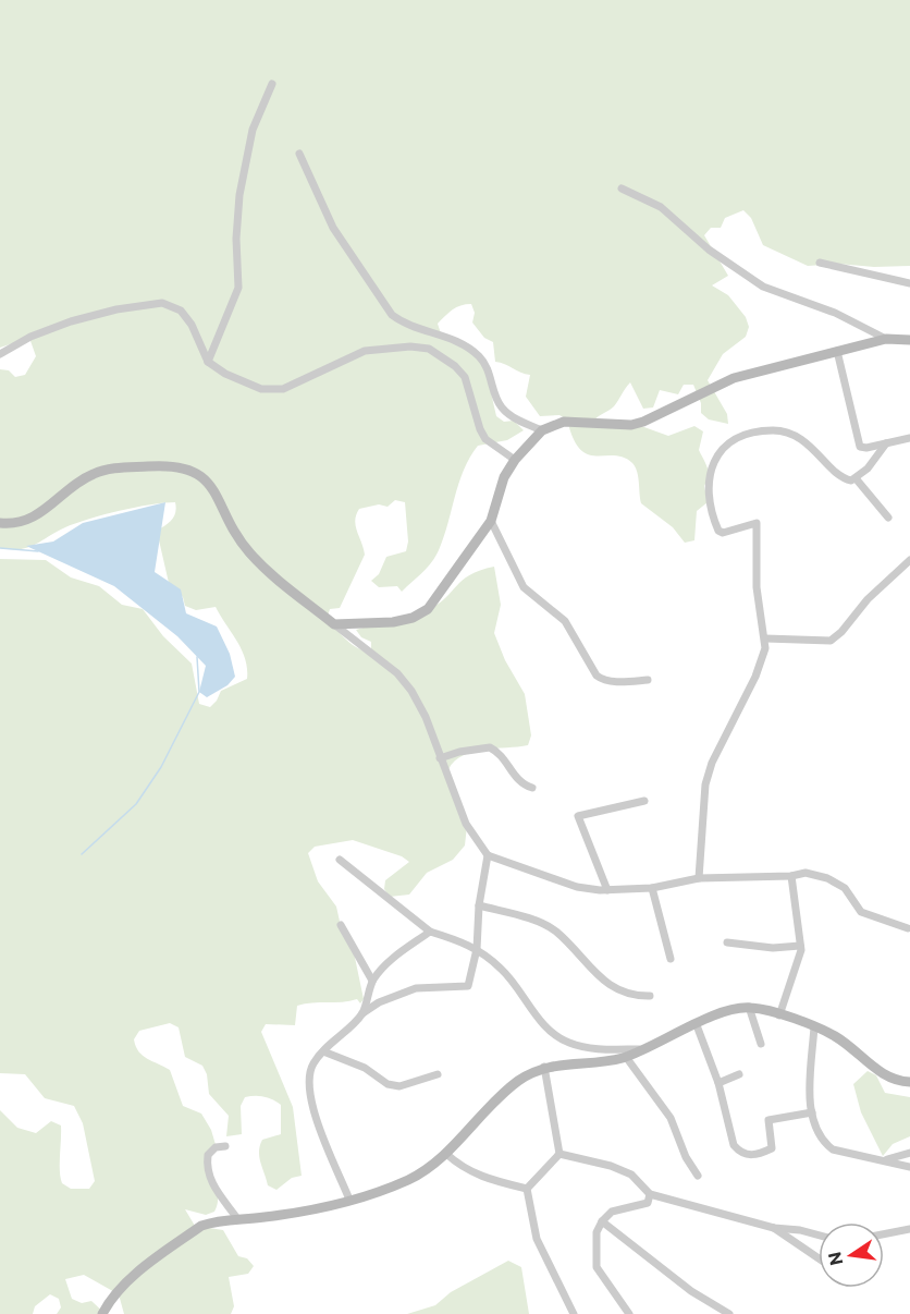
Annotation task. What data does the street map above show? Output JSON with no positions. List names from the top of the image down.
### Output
{
  "north": "left"
}
